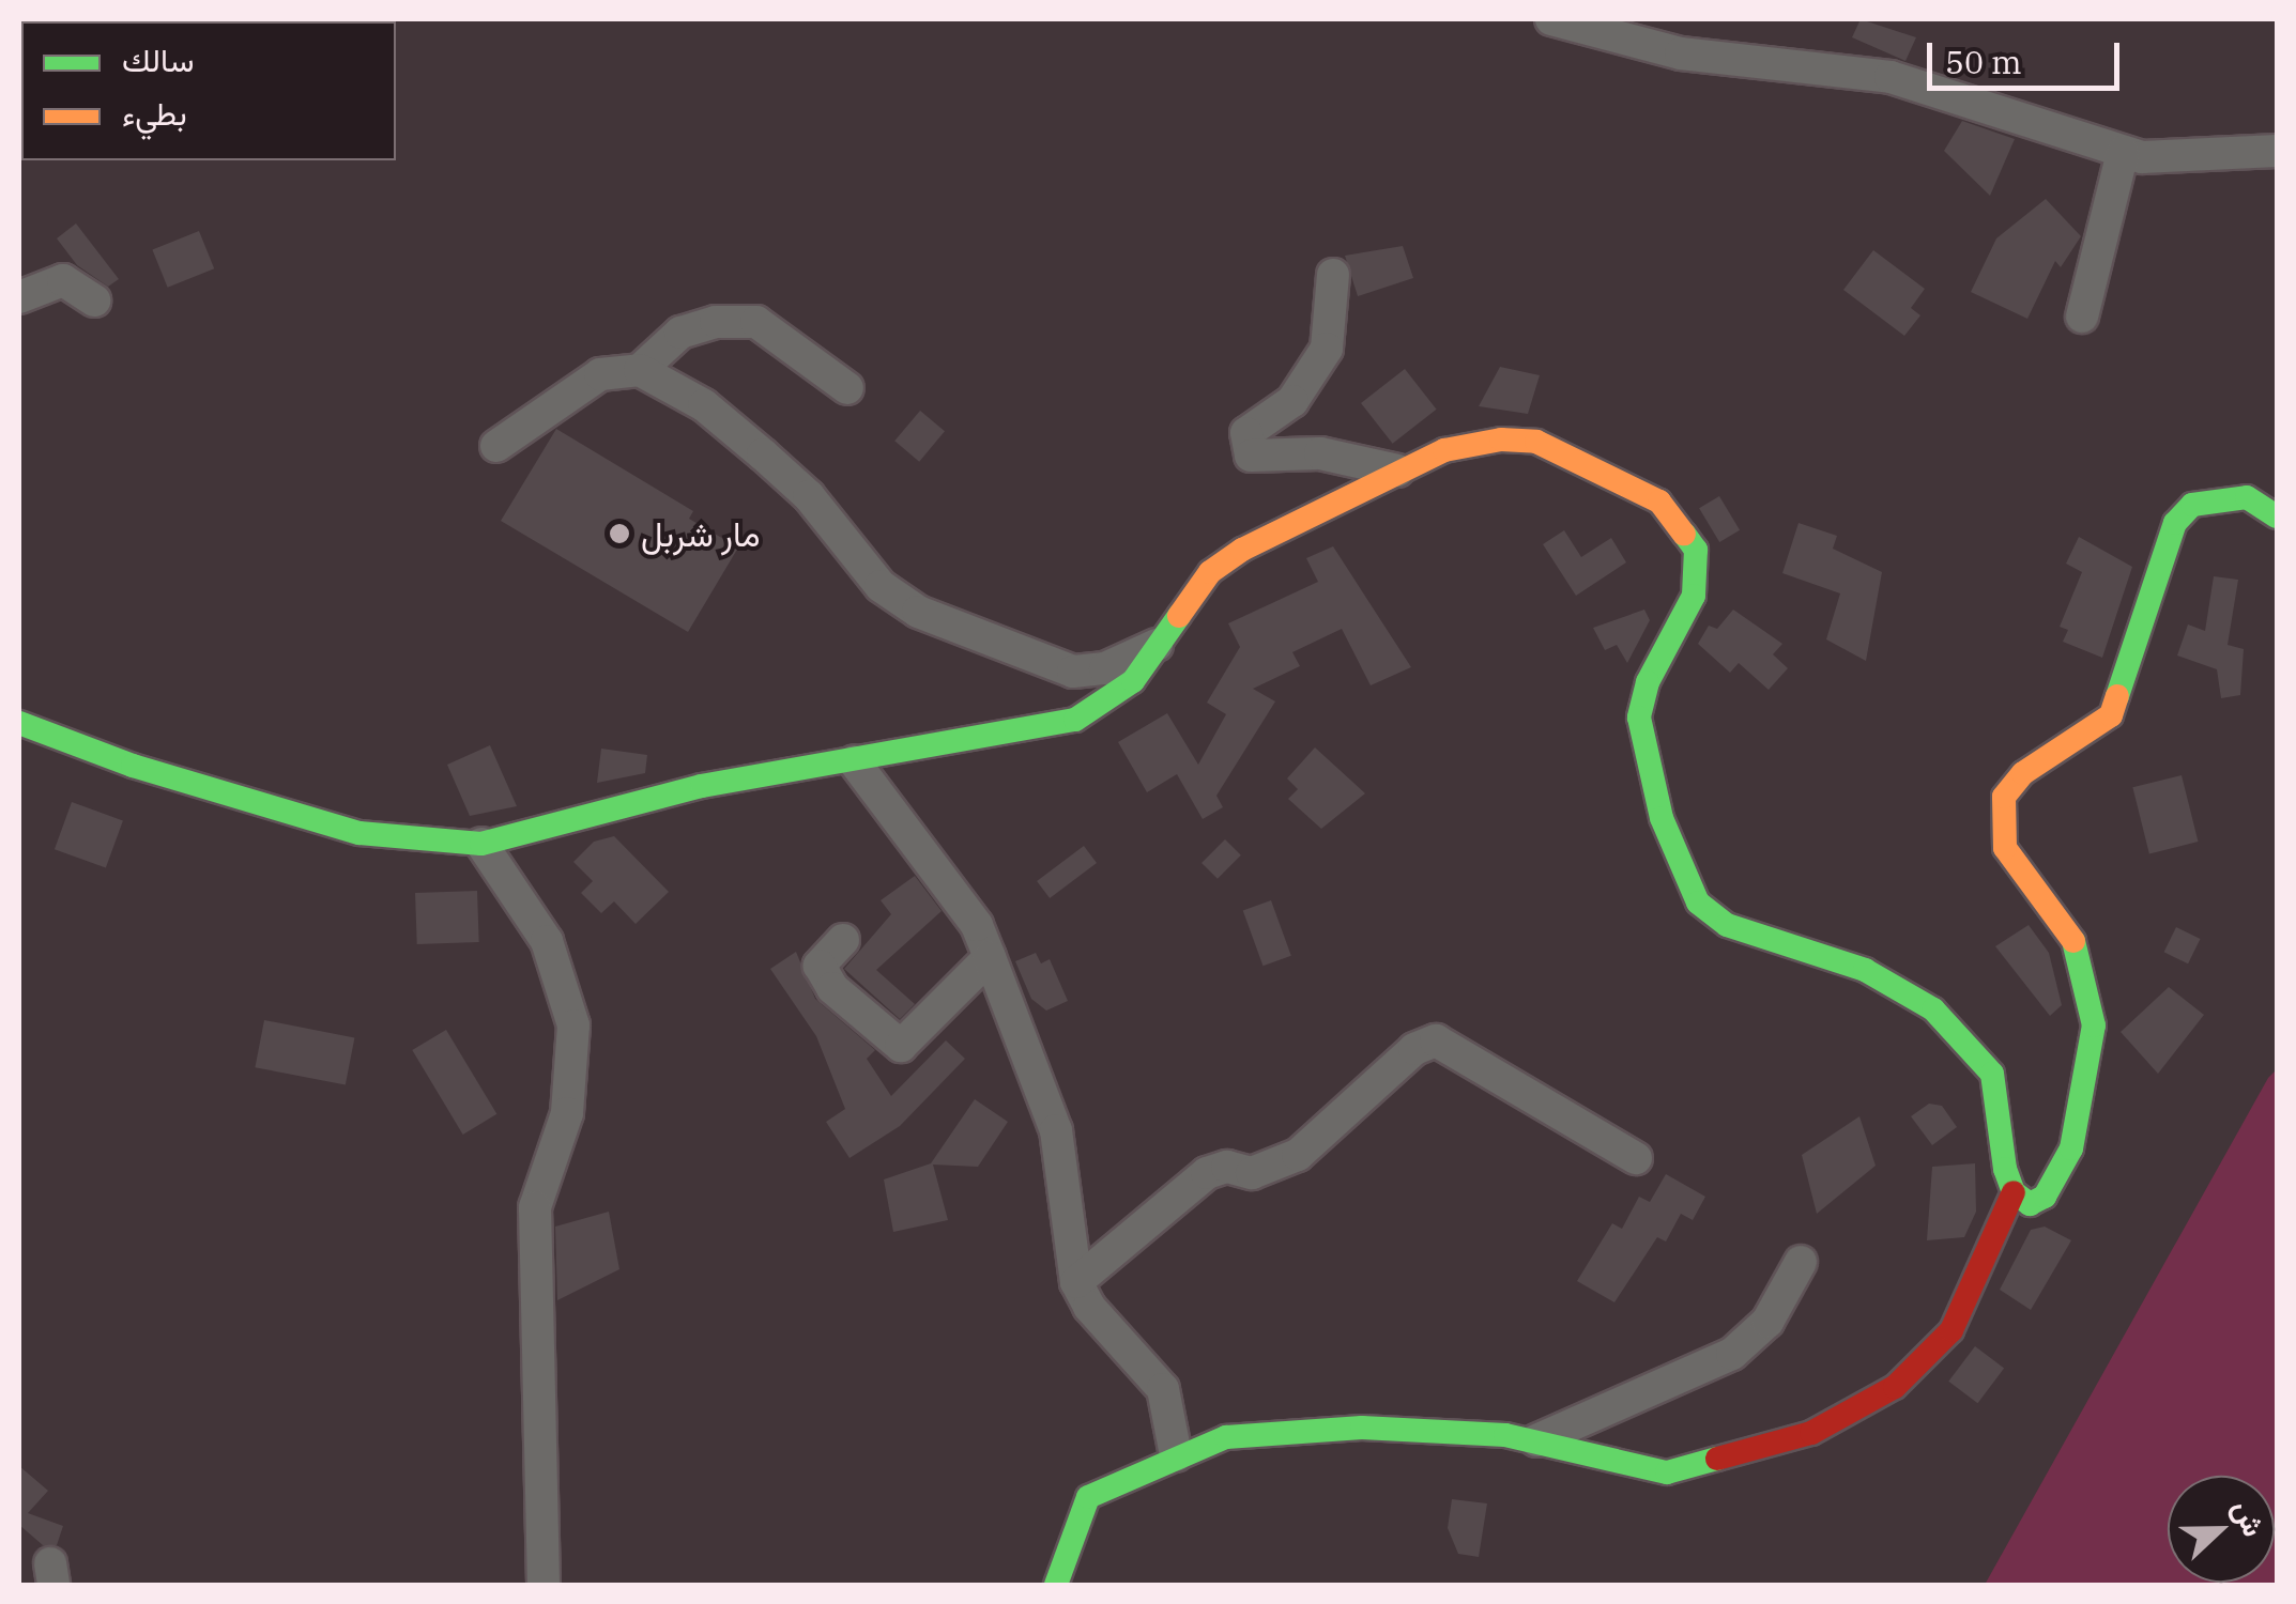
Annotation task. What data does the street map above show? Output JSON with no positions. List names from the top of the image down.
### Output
{
  "places": ["مار شربل"],
  "legend": ["سالك", "بطيء"],
  "scale_bar": "50 m",
  "north": "right"
}
